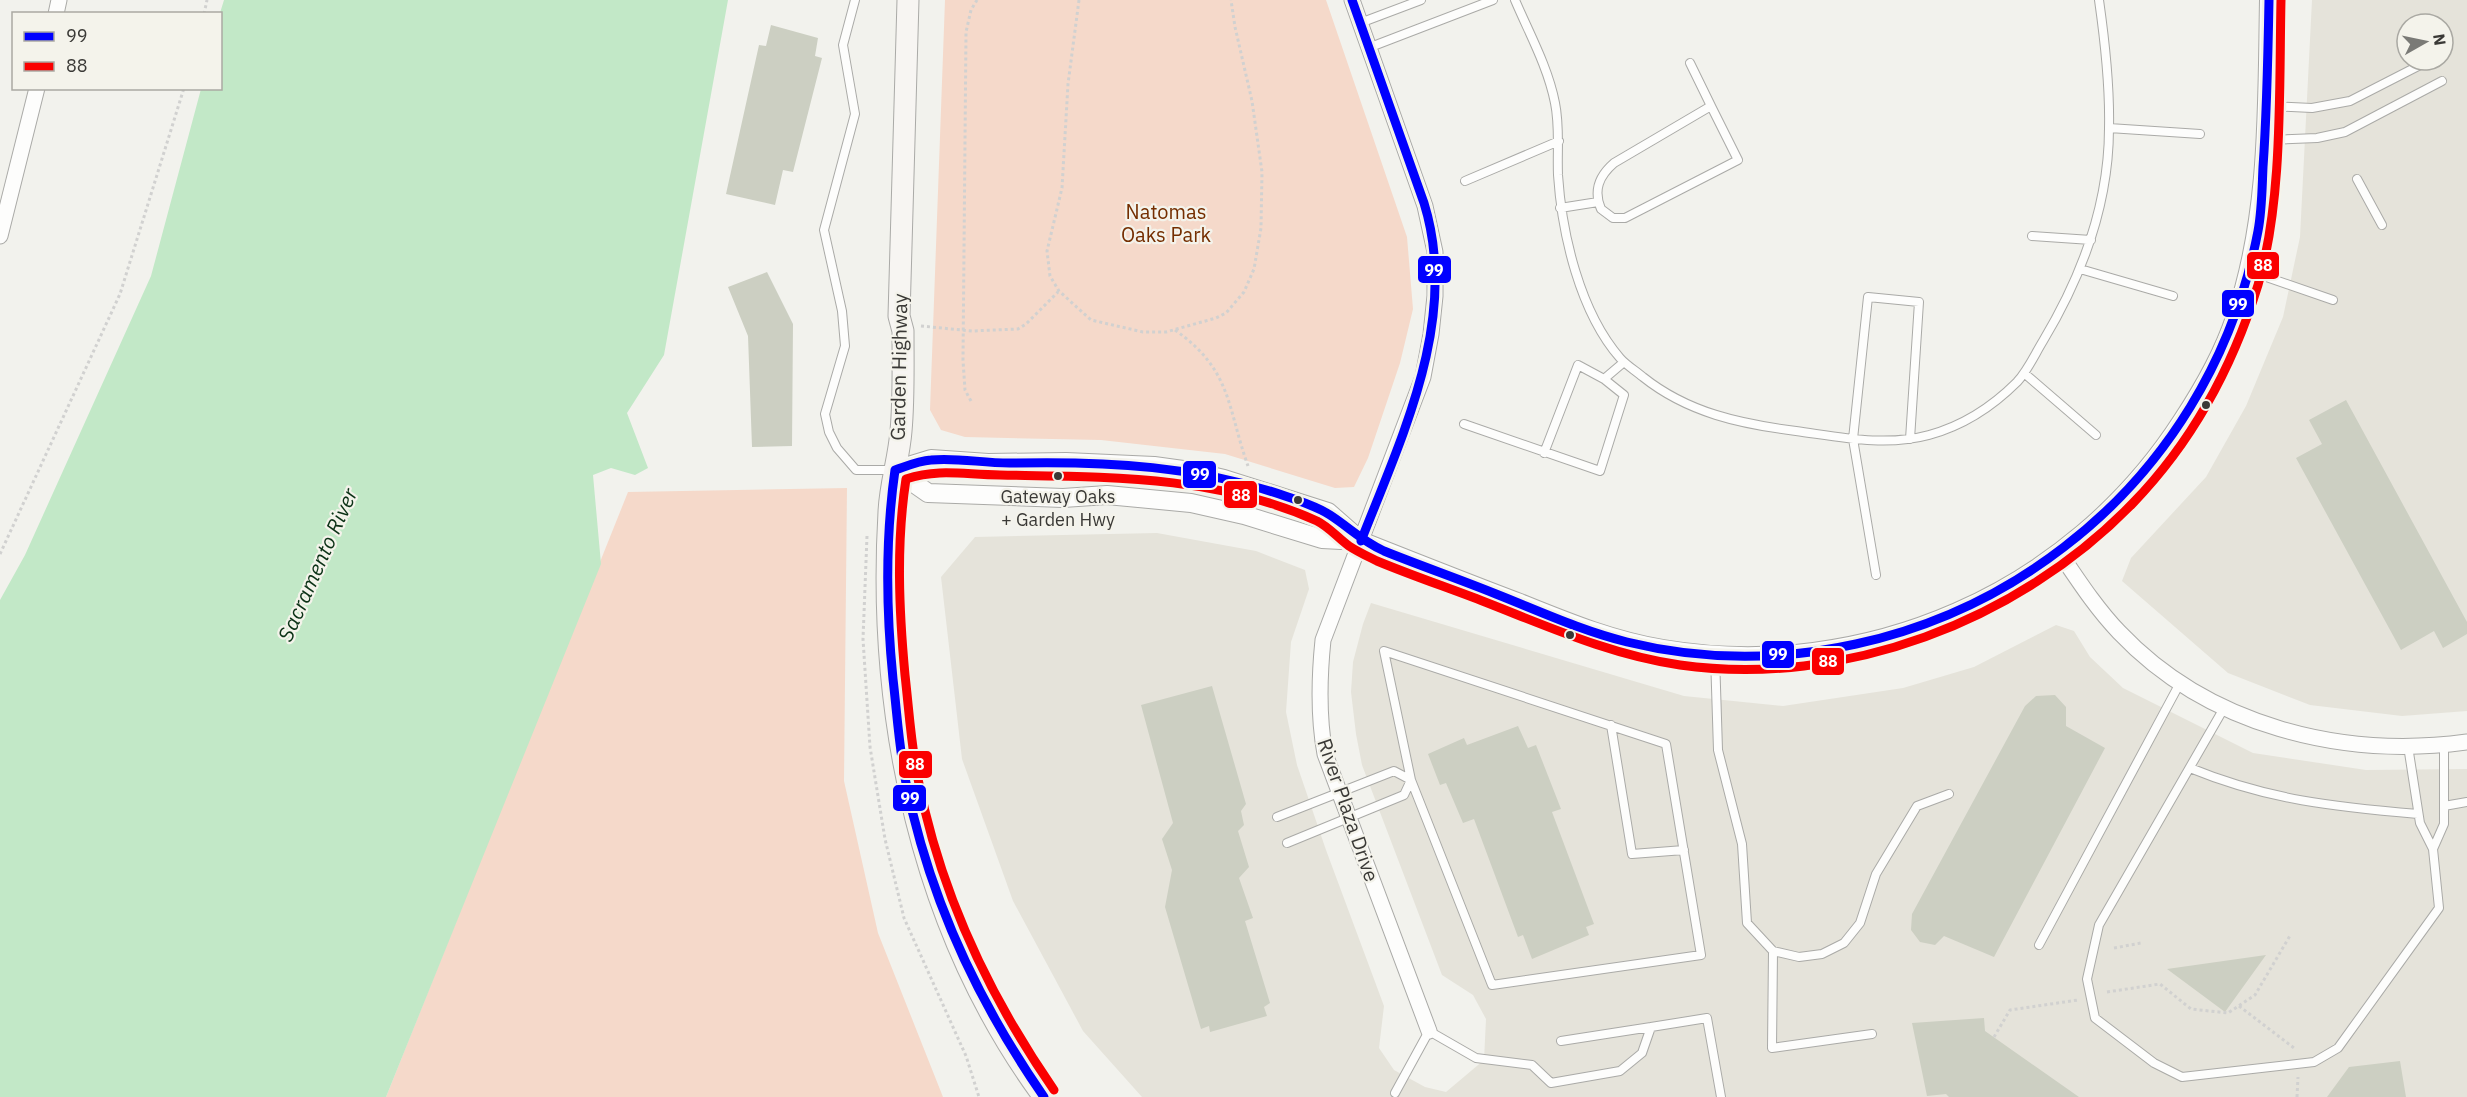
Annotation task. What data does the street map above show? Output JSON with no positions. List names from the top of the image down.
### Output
{
  "streets": {
    "main road": ["Garden Highway"],
    "street": ["River Plaza Drive"]
  },
  "water": ["Sacramento River"],
  "parks": ["Natomas Oaks Park"],
  "places": ["Gateway Oaks + Garden Hwy"],
  "lines": ["transit line 99", "transit line 88"],
  "legend": ["99", "88"],
  "north": "right"
}
